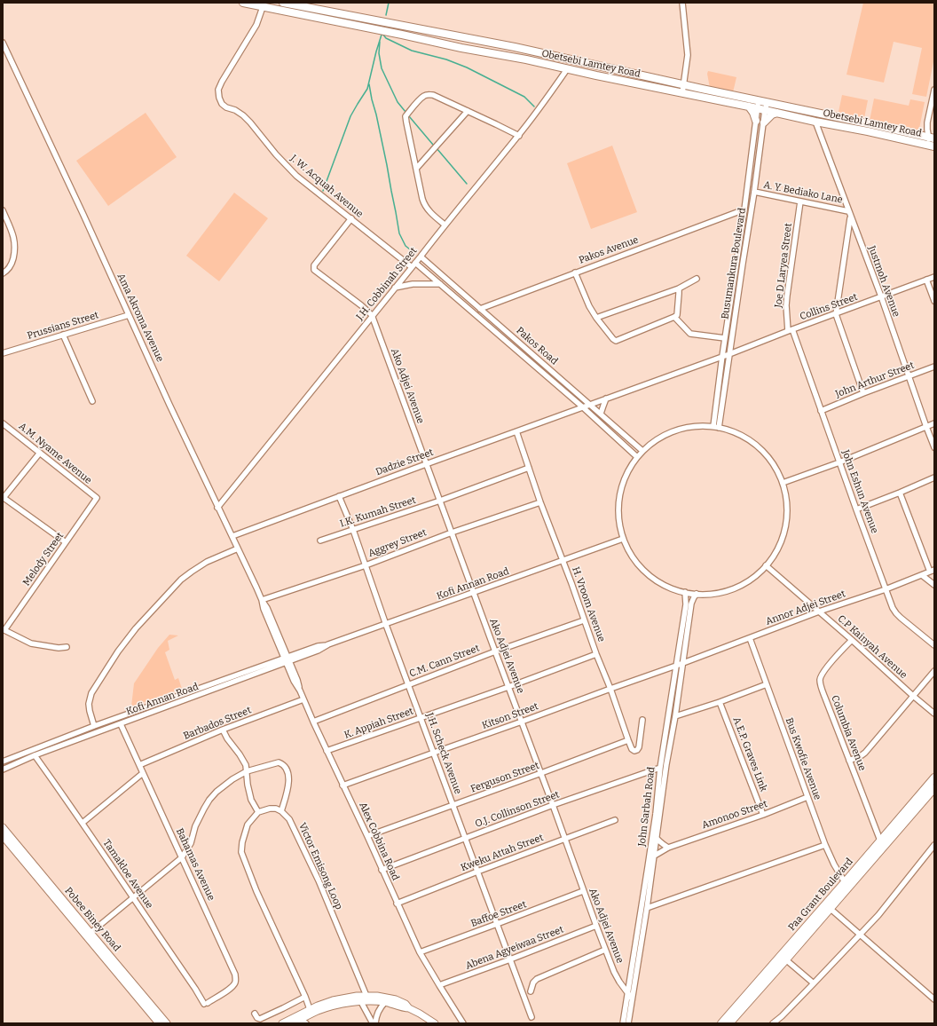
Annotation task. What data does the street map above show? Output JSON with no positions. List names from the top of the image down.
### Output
{
  "streets": {
    "main road": ["Obetsebi Lamtey Road", "Paa Grant Boulevard"],
    "street": [
      "J. W. Acquah Avenue",
      "A. Y. Bediako Lane",
      "Pakos Avenue",
      "Busumankura Boulevard",
      "Joe D Laryea Street",
      "Justmoh Avenue",
      "J.H. Cobbinah Street",
      "Collins Street",
      "Ama Akroma Avenue",
      "Prussians Street",
      "Pakos Road",
      "John Arthur Street",
      "Ako Adjei Avenue",
      "A.M. Nyame Avenue",
      "Dadzie Street",
      "John Eshun Avenue",
      "I.K. Kumah Street",
      "Aggrey Street",
      "Melody Street",
      "Kofi Annan Road",
      "H. Vroom Avenue",
      "Annor Adjei Street",
      "C.P Kainyah Avenue",
      "C.M. Cann Street",
      "Kitson Street",
      "Barbados Street",
      "K. Appiah Street",
      "Columbia Avenue",
      "J.H. Scheck Avenue",
      "A.E.P. Graves Link",
      "Bus Kwofie Avenue",
      "Ferguson Street",
      "John Sarbah Road",
      "O.J. Collinson Street",
      "Amonoo Street",
      "Alex Cobbina Road",
      "Kweku Attah Street",
      "Bahamas Avenue",
      "Victor Emisong Loop",
      "Tamakloe Avenue",
      "Baffoe Street",
      "Pobee Biney Road",
      "Abena Agyeiwaa Street"
    ]
  },
  "crossings": [
    ["Obetsebi Lamtey Road", "J. W. Acquah Avenue"],
    ["Obetsebi Lamtey Road", "Busumankura Boulevard"],
    ["Obetsebi Lamtey Road", "Justmoh Avenue"],
    ["Obetsebi Lamtey Road", "J.H. Cobbinah Street"],
    ["J. W. Acquah Avenue", "J.H. Cobbinah Street"],
    ["A. Y. Bediako Lane", "Busumankura Boulevard"],
    ["A. Y. Bediako Lane", "Joe D Laryea Street"],
    ["A. Y. Bediako Lane", "Justmoh Avenue"],
    ["Pakos Avenue", "Busumankura Boulevard"],
    ["Pakos Avenue", "Pakos Road"],
    ["Busumankura Boulevard", "Collins Street"],
    ["Joe D Laryea Street", "Collins Street"],
    ["Joe D Laryea Street", "John Eshun Avenue"],
    ["Justmoh Avenue", "Collins Street"],
    ["Justmoh Avenue", "John Arthur Street"],
    ["J.H. Cobbinah Street", "Ama Akroma Avenue"],
    ["J.H. Cobbinah Street", "Pakos Road"],
    ["J.H. Cobbinah Street", "Ako Adjei Avenue"],
    ["Collins Street", "John Eshun Avenue"],
    ["Ama Akroma Avenue", "Prussians Street"],
    ["Ama Akroma Avenue", "Dadzie Street"],
    ["Ama Akroma Avenue", "Aggrey Street"],
    ["Ama Akroma Avenue", "Kofi Annan Road"],
    ["Ama Akroma Avenue", "Alex Cobbina Road"],
    ["Pakos Road", "Dadzie Street"],
    ["John Arthur Street", "John Eshun Avenue"],
    ["Ako Adjei Avenue", "Dadzie Street"],
    ["Ako Adjei Avenue", "I.K. Kumah Street"],
    ["Ako Adjei Avenue", "Aggrey Street"],
    ["Ako Adjei Avenue", "Kofi Annan Road"],
    ["Ako Adjei Avenue", "C.M. Cann Street"],
    ["Ako Adjei Avenue", "Kitson Street"],
    ["Ako Adjei Avenue", "K. Appiah Street"],
    ["Ako Adjei Avenue", "Ferguson Street"],
    ["Ako Adjei Avenue", "John Sarbah Road"],
    ["Ako Adjei Avenue", "O.J. Collinson Street"],
    ["Ako Adjei Avenue", "Kweku Attah Street"],
    ["Ako Adjei Avenue", "Baffoe Street"],
    ["Ako Adjei Avenue", "Abena Agyeiwaa Street"],
    ["A.M. Nyame Avenue", "Melody Street"],
    ["Dadzie Street", "H. Vroom Avenue"],
    ["Dadzie Street", "J.H. Scheck Avenue"],
    ["John Eshun Avenue", "Annor Adjei Street"],
    ["I.K. Kumah Street", "H. Vroom Avenue"],
    ["I.K. Kumah Street", "J.H. Scheck Avenue"],
    ["Aggrey Street", "H. Vroom Avenue"],
    ["Aggrey Street", "J.H. Scheck Avenue"],
    ["Kofi Annan Road", "H. Vroom Avenue"],
    ["Kofi Annan Road", "J.H. Scheck Avenue"],
    ["Kofi Annan Road", "Alex Cobbina Road"],
    ["Kofi Annan Road", "Bahamas Avenue"],
    ["Kofi Annan Road", "Tamakloe Avenue"],
    ["H. Vroom Avenue", "C.M. Cann Street"],
    ["H. Vroom Avenue", "Kitson Street"],
    ["H. Vroom Avenue", "K. Appiah Street"],
    ["H. Vroom Avenue", "Ferguson Street"],
    ["Annor Adjei Street", "C.P Kainyah Avenue"],
    ["Annor Adjei Street", "Kitson Street"],
    ["Annor Adjei Street", "Bus Kwofie Avenue"],
    ["Annor Adjei Street", "John Sarbah Road"],
    ["C.P Kainyah Avenue", "Columbia Avenue"],
    ["C.M. Cann Street", "J.H. Scheck Avenue"],
    ["C.M. Cann Street", "Alex Cobbina Road"],
    ["Kitson Street", "J.H. Scheck Avenue"],
    ["Kitson Street", "John Sarbah Road"],
    ["Kitson Street", "Alex Cobbina Road"],
    ["Barbados Street", "Alex Cobbina Road"],
    ["Barbados Street", "Bahamas Avenue"],
    ["K. Appiah Street", "J.H. Scheck Avenue"],
    ["K. Appiah Street", "Alex Cobbina Road"],
    ["Columbia Avenue", "Paa Grant Boulevard"],
    ["J.H. Scheck Avenue", "Ferguson Street"],
    ["J.H. Scheck Avenue", "O.J. Collinson Street"],
    ["J.H. Scheck Avenue", "Kweku Attah Street"],
    ["J.H. Scheck Avenue", "Baffoe Street"],
    ["J.H. Scheck Avenue", "Abena Agyeiwaa Street"],
    ["A.E.P. Graves Link", "Amonoo Street"],
    ["Bus Kwofie Avenue", "Amonoo Street"],
    ["Bus Kwofie Avenue", "Paa Grant Boulevard"],
    ["Ferguson Street", "Alex Cobbina Road"],
    ["John Sarbah Road", "O.J. Collinson Street"],
    ["John Sarbah Road", "Amonoo Street"],
    ["O.J. Collinson Street", "Alex Cobbina Road"],
    ["Alex Cobbina Road", "Kweku Attah Street"],
    ["Alex Cobbina Road", "Baffoe Street"],
    ["Alex Cobbina Road", "Abena Agyeiwaa Street"],
    ["Bahamas Avenue", "Tamakloe Avenue"]
  ]
}
